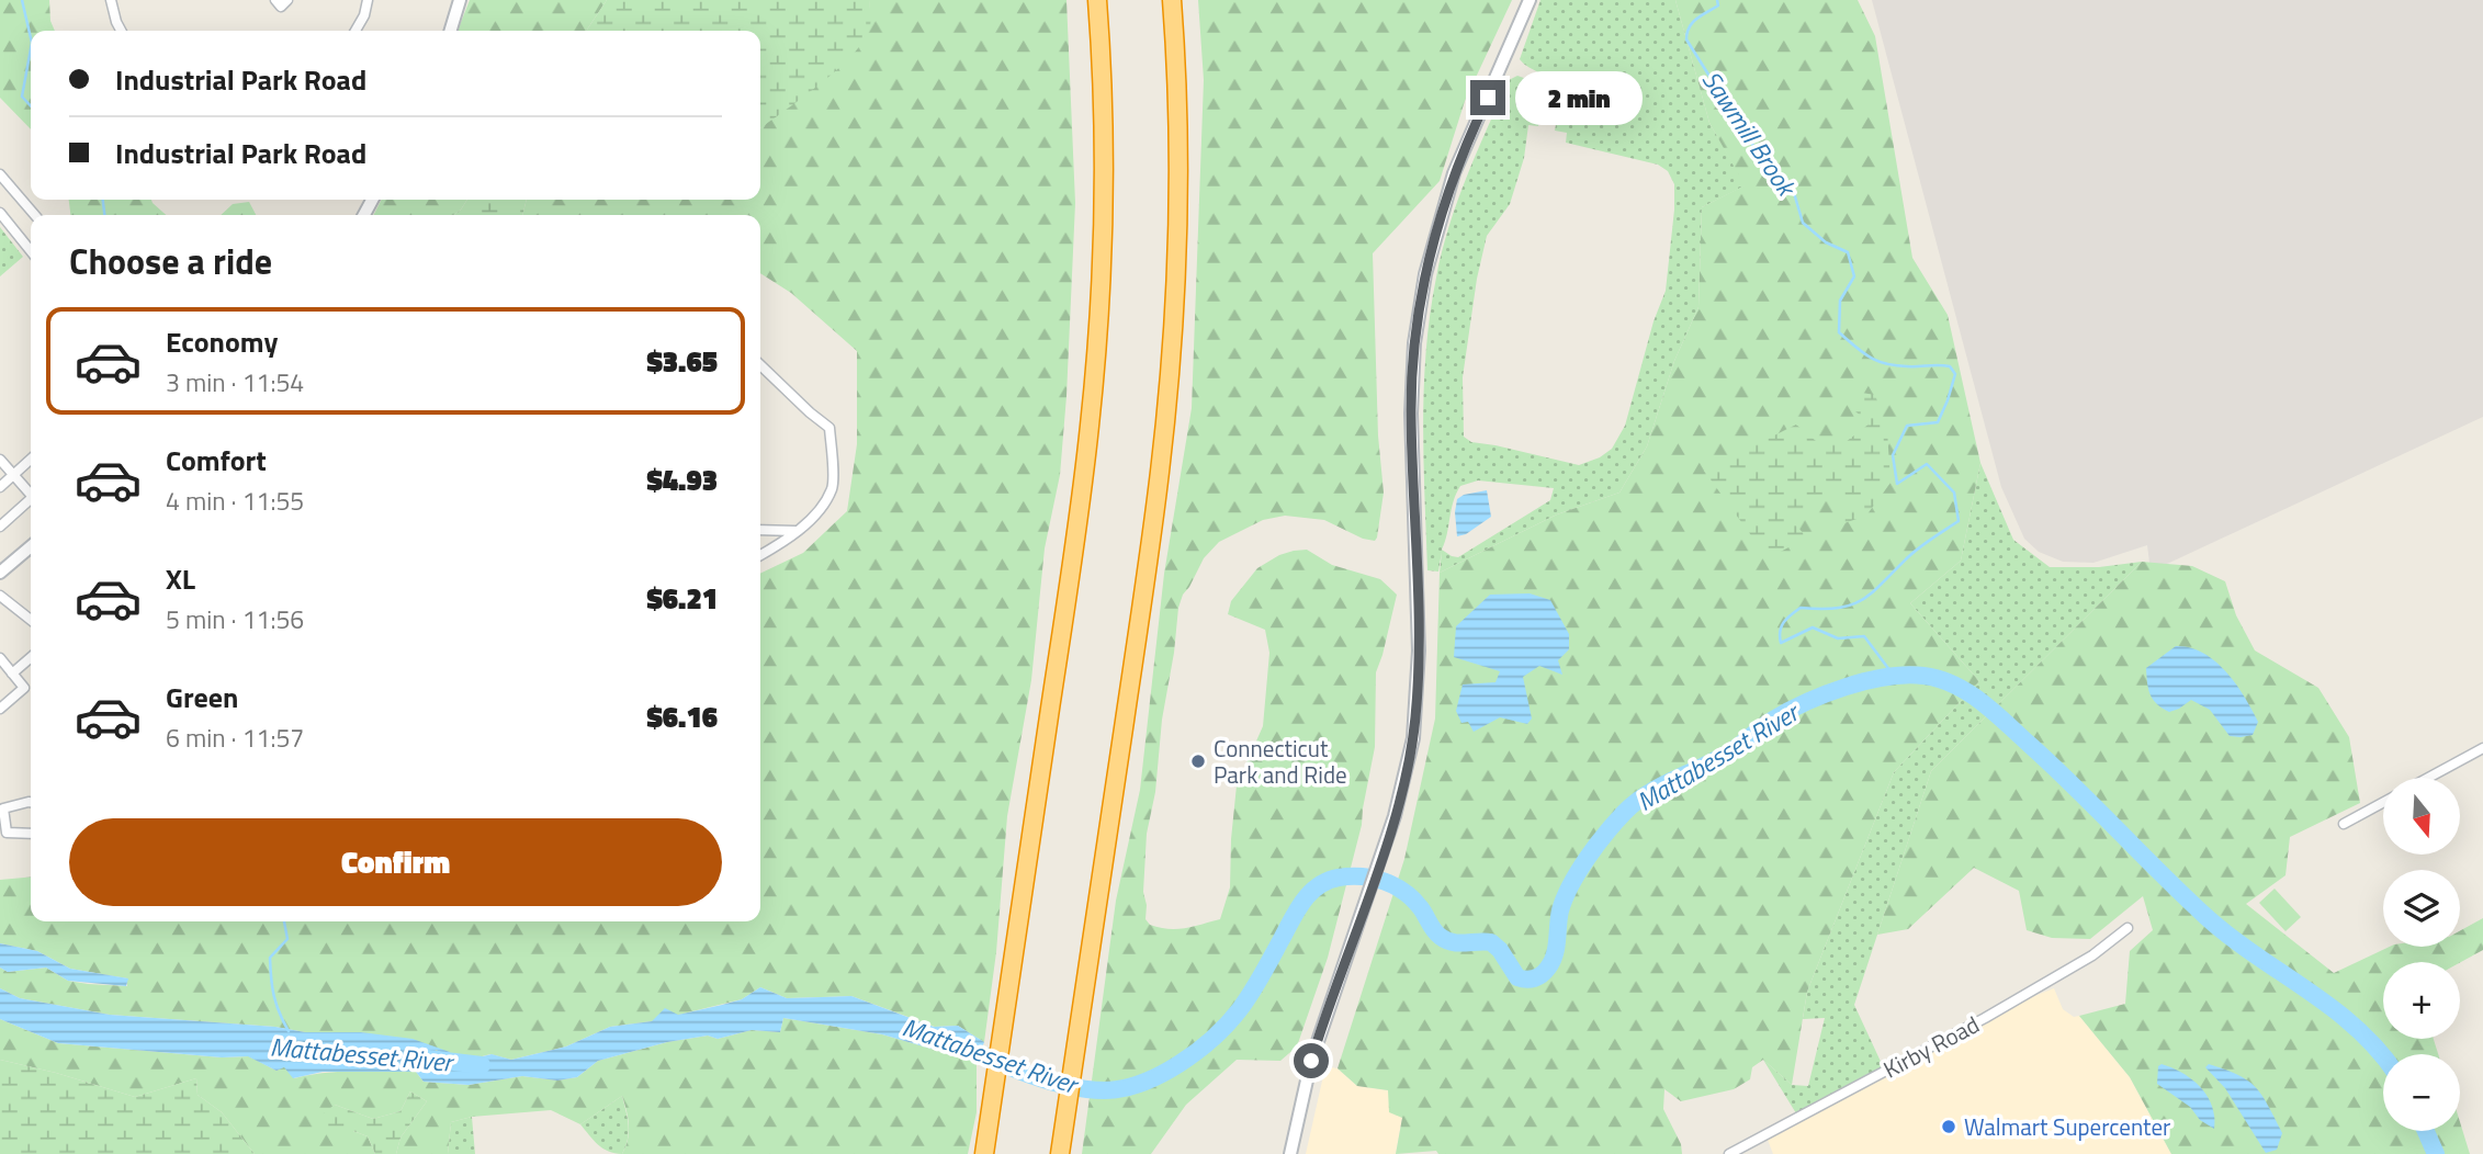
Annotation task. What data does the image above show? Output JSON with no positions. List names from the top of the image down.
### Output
{
  "streets": {
    "street": ["Kirby Road"]
  },
  "water": ["Sawmill Brook", "Mattabesset River"],
  "places": ["Connecticut Park and Ride", "Walmart Supercenter"],
  "north": "bottom",
  "page": {
    "banner": ["Industrial Park Road", "Industrial Park Road"],
    "bubble": "2 min",
    "heading": "Choose a ride",
    "list": [
      {
        "name": "Economy",
        "note": "3 min · 11:54",
        "value": "$3.65"
      },
      {
        "name": "Comfort",
        "note": "4 min · 11:55",
        "value": "$4.93"
      },
      {
        "name": "XL",
        "note": "5 min · 11:56",
        "value": "$6.21"
      },
      {
        "name": "Green",
        "note": "6 min · 11:57",
        "value": "$6.16"
      }
    ],
    "map_buttons": ["+", "−"],
    "buttons": "Confirm"
  }
}
